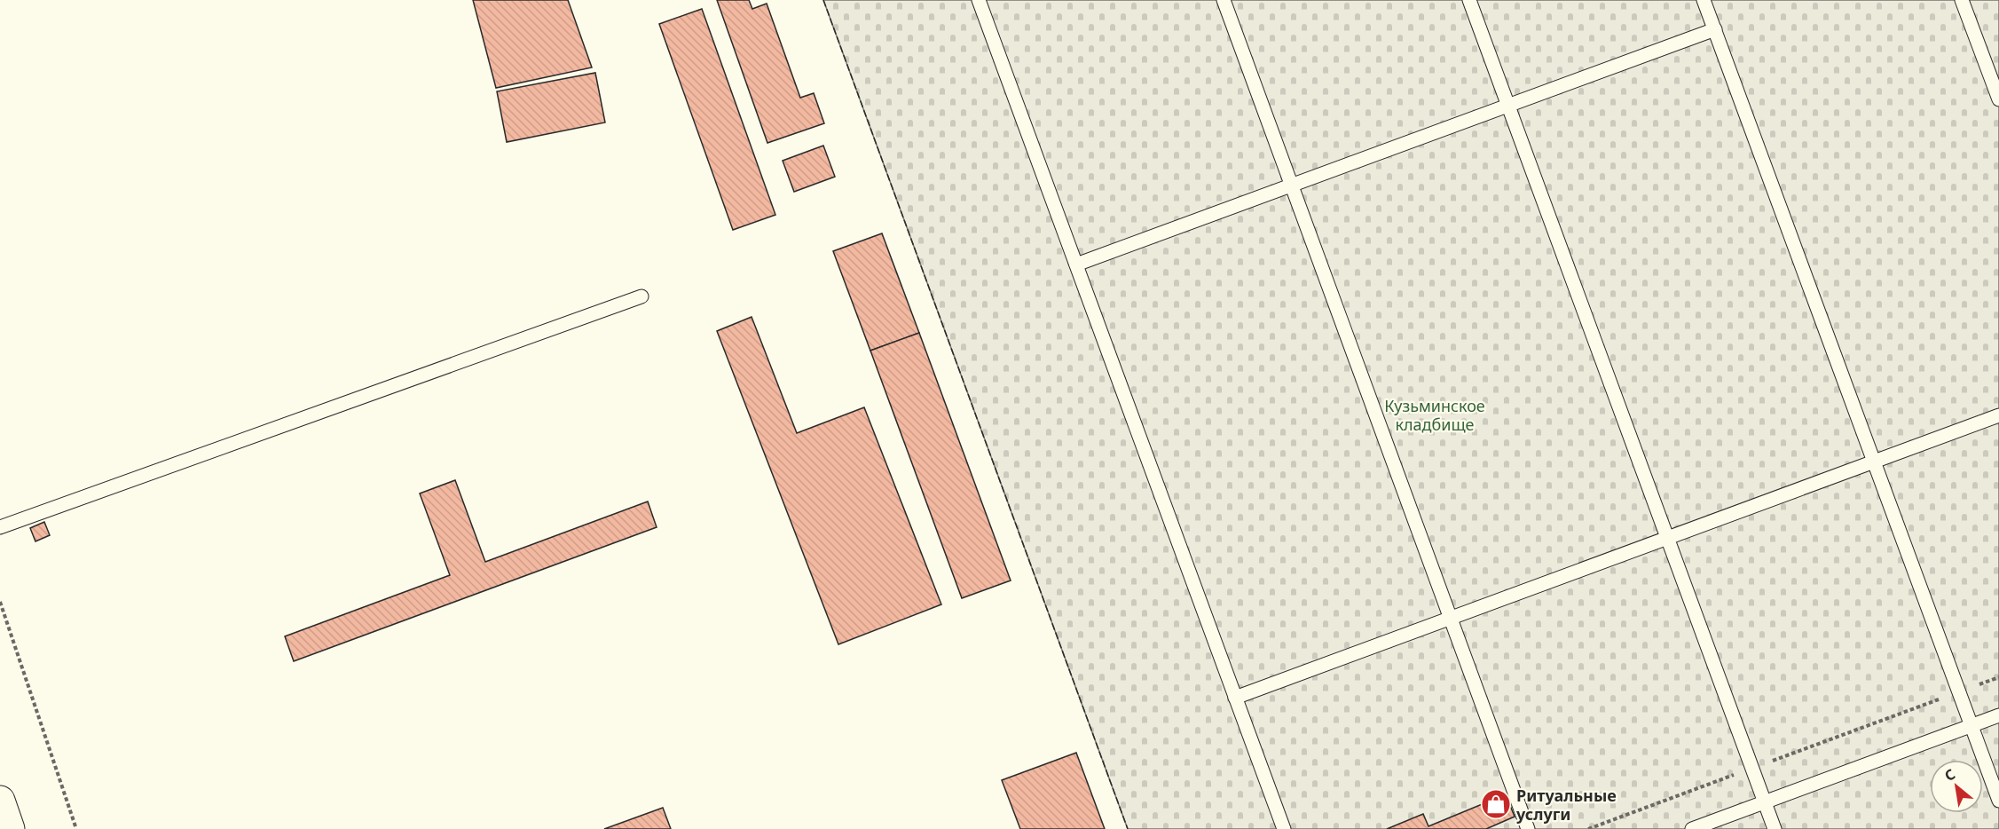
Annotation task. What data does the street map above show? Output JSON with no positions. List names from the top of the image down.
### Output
{
  "parks": ["Кузьминское кладбище"],
  "places": {
    "shop": ["Ритуальные услуги"]
  },
  "north": "top left"
}
